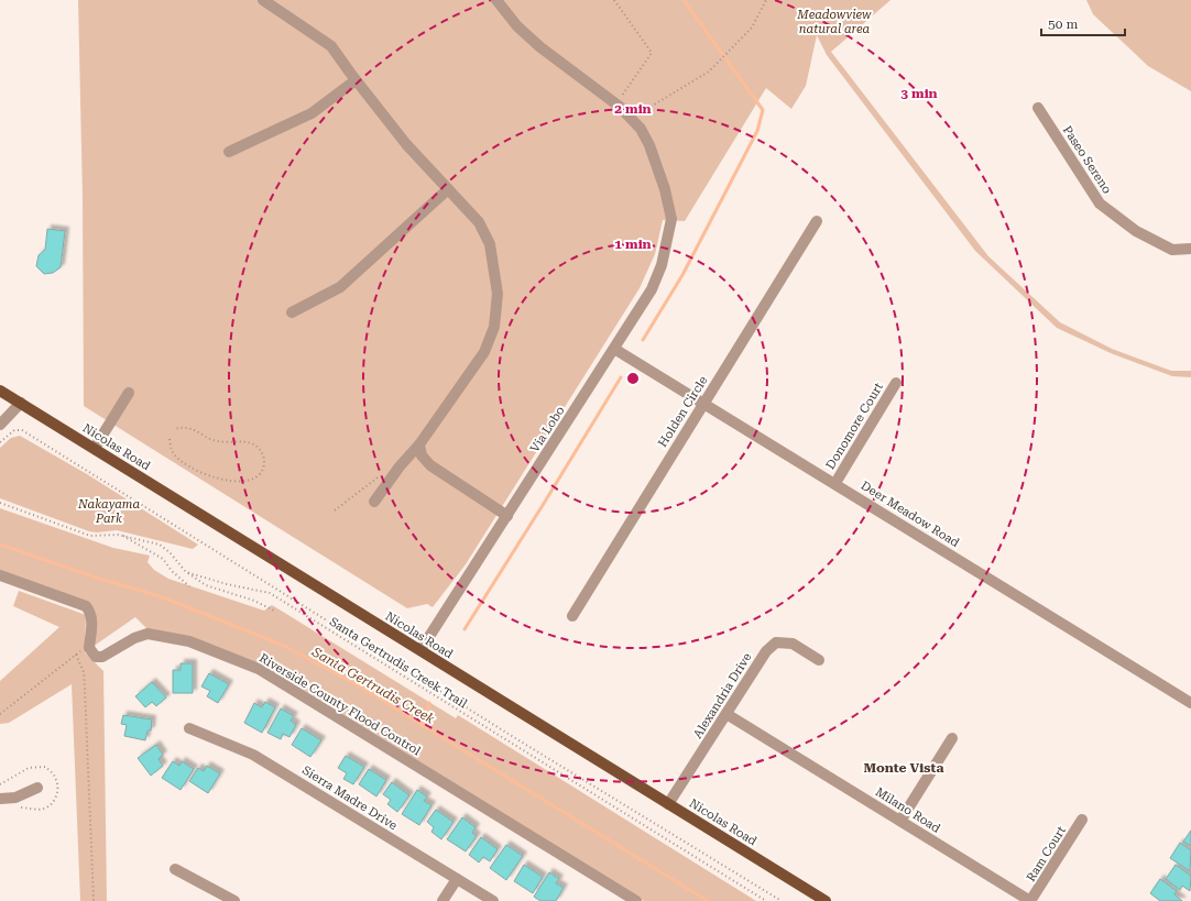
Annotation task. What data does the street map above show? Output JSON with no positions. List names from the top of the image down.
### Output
{
  "streets": {
    "main road": ["Nicolas Road"],
    "street": [
      "Paseo Sereno",
      "Holden Circle",
      "Donomore Court",
      "Via Lobo",
      "Deer Meadow Road",
      "Alexandria Drive",
      "Riverside County Flood Control",
      "Sierra Madre Drive",
      "Milano Road",
      "Ram Court"
    ],
    "path": ["Santa Gertrudis Creek Trail"]
  },
  "crossings": [
    ["Holden Circle", "Deer Meadow Road"],
    ["Donomore Court", "Deer Meadow Road"],
    ["Via Lobo", "Nicolas Road"],
    ["Via Lobo", "Deer Meadow Road"],
    ["Nicolas Road", "Alexandria Drive"],
    ["Alexandria Drive", "Milano Road"],
    ["Milano Road", "Ram Court"]
  ],
  "districts": ["Monte Vista"],
  "water": ["Santa Gertrudis Creek"],
  "parks": ["Meadowview natural area", "Nakayama Park"],
  "scale_bar": "50 m",
  "rings": ["3 min", "2 min", "1 min"]
}
